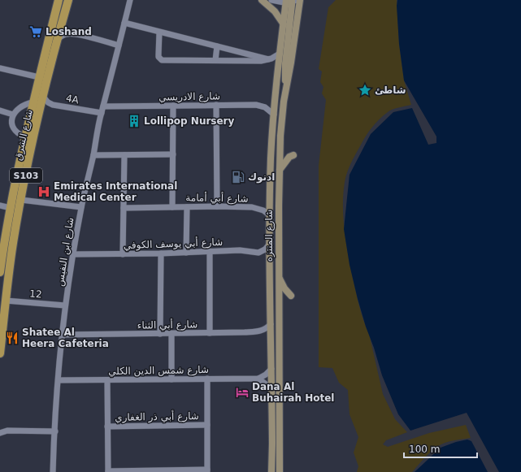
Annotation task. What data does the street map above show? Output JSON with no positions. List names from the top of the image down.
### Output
{
  "streets": {
    "main road": ["شارع الشرق", "S103", "شارع المنتزه"],
    "street": [
      "شارع الادريسي",
      "4A",
      "شارع أبي أمامة",
      "شارع أبي يوسف الكوفي",
      "شارع ابن النفيس",
      "12",
      "شارع أبي الثناء",
      "شارع شمس الدين الكلي",
      "شارع أبي ذر الغفاري"
    ]
  },
  "crossings": [
    ["شارع الادريسي", "شارع المنتزه"],
    ["شارع الادريسي", "شارع ابن النفيس"],
    ["4A", "شارع الشرق"],
    ["4A", "شارع ابن النفيس"],
    ["شارع الشرق", "12"],
    ["شارع أبي أمامة", "شارع المنتزه"],
    ["شارع المنتزه", "شارع أبي يوسف الكوفي"],
    ["شارع المنتزه", "شارع أبي الثناء"],
    ["شارع أبي يوسف الكوفي", "شارع ابن النفيس"],
    ["شارع ابن النفيس", "12"],
    ["شارع ابن النفيس", "شارع أبي الثناء"],
    ["شارع ابن النفيس", "شارع شمس الدين الكلي"]
  ],
  "places": {
    "supermarket": ["Loshand"],
    "place": ["شاطئ"],
    "building": ["Lollipop Nursery"],
    "fuel station": ["ادنوك"],
    "hospital": ["Emirates International Medical Center"],
    "restaurant": ["Shatee Al Heera Cafeteria"],
    "hotel": ["Dana Al Buhairah Hotel"]
  },
  "scale_bar": "100 m"
}
